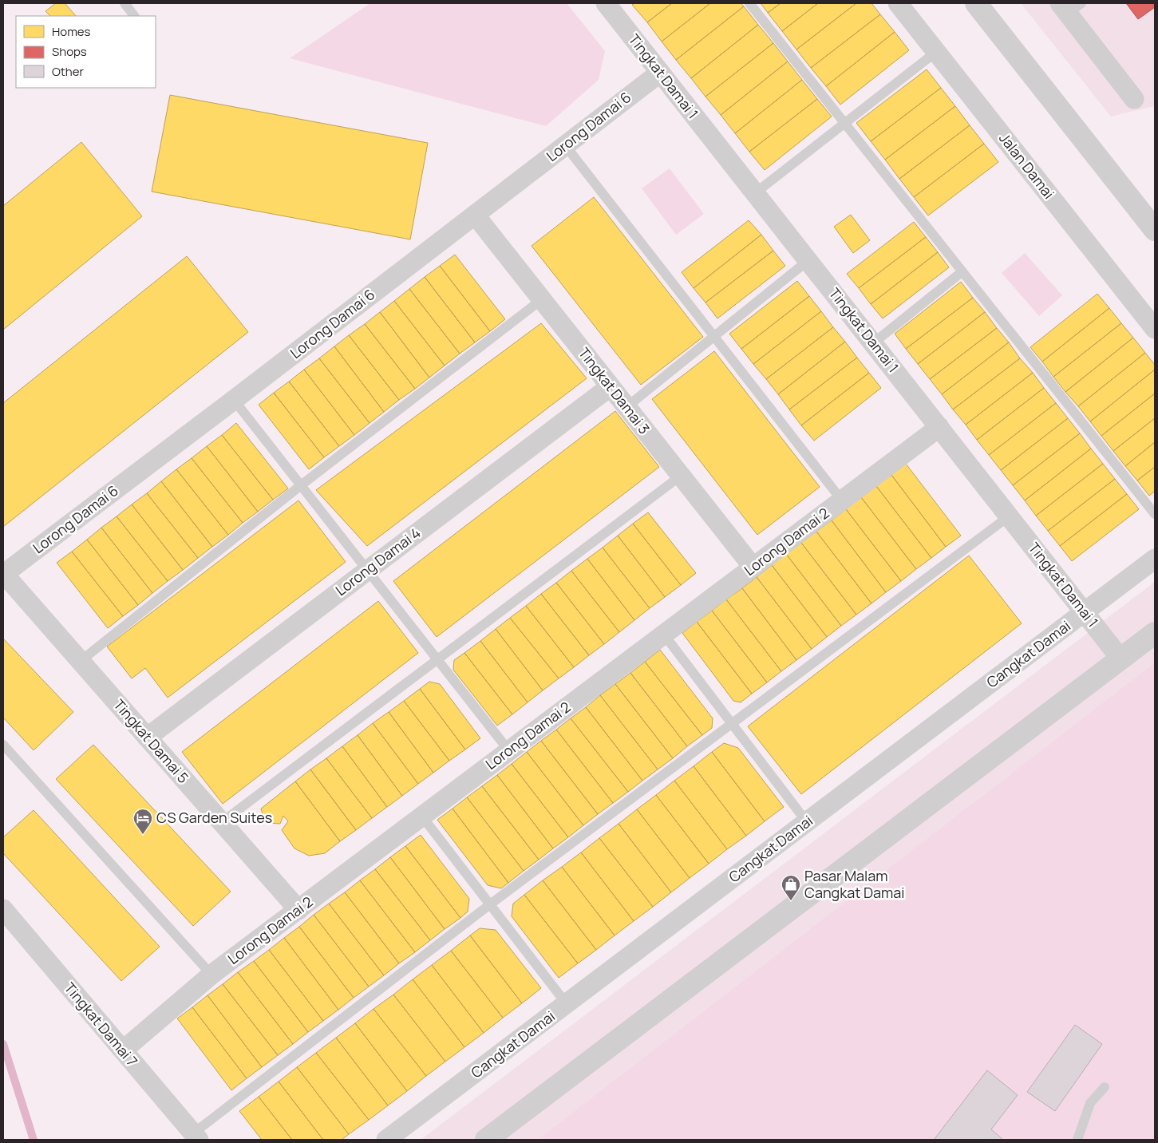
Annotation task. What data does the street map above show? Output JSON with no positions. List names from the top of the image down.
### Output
{
  "streets": {
    "street": [
      "Tingkat Damai 1",
      "Lorong Damai 6",
      "Jalan Damai",
      "Tingkat Damai 3",
      "Lorong Damai 2",
      "Lorong Damai 4",
      "Cangkat Damai",
      "Tingkat Damai 5",
      "Tingkat Damai 7"
    ]
  },
  "crossings": [
    ["Tingkat Damai 1", "Lorong Damai 6"],
    ["Tingkat Damai 1", "Lorong Damai 2"],
    ["Tingkat Damai 1", "Cangkat Damai"],
    ["Lorong Damai 6", "Tingkat Damai 3"],
    ["Lorong Damai 6", "Tingkat Damai 5"],
    ["Tingkat Damai 3", "Lorong Damai 2"],
    ["Tingkat Damai 3", "Lorong Damai 4"],
    ["Lorong Damai 2", "Tingkat Damai 5"],
    ["Lorong Damai 2", "Tingkat Damai 7"],
    ["Lorong Damai 4", "Tingkat Damai 5"]
  ],
  "places": {
    "hotel": ["CS Garden Suites"],
    "shop": ["Pasar Malam Cangkat Damai"]
  },
  "legend": ["Homes", "Shops", "Other"]
}
